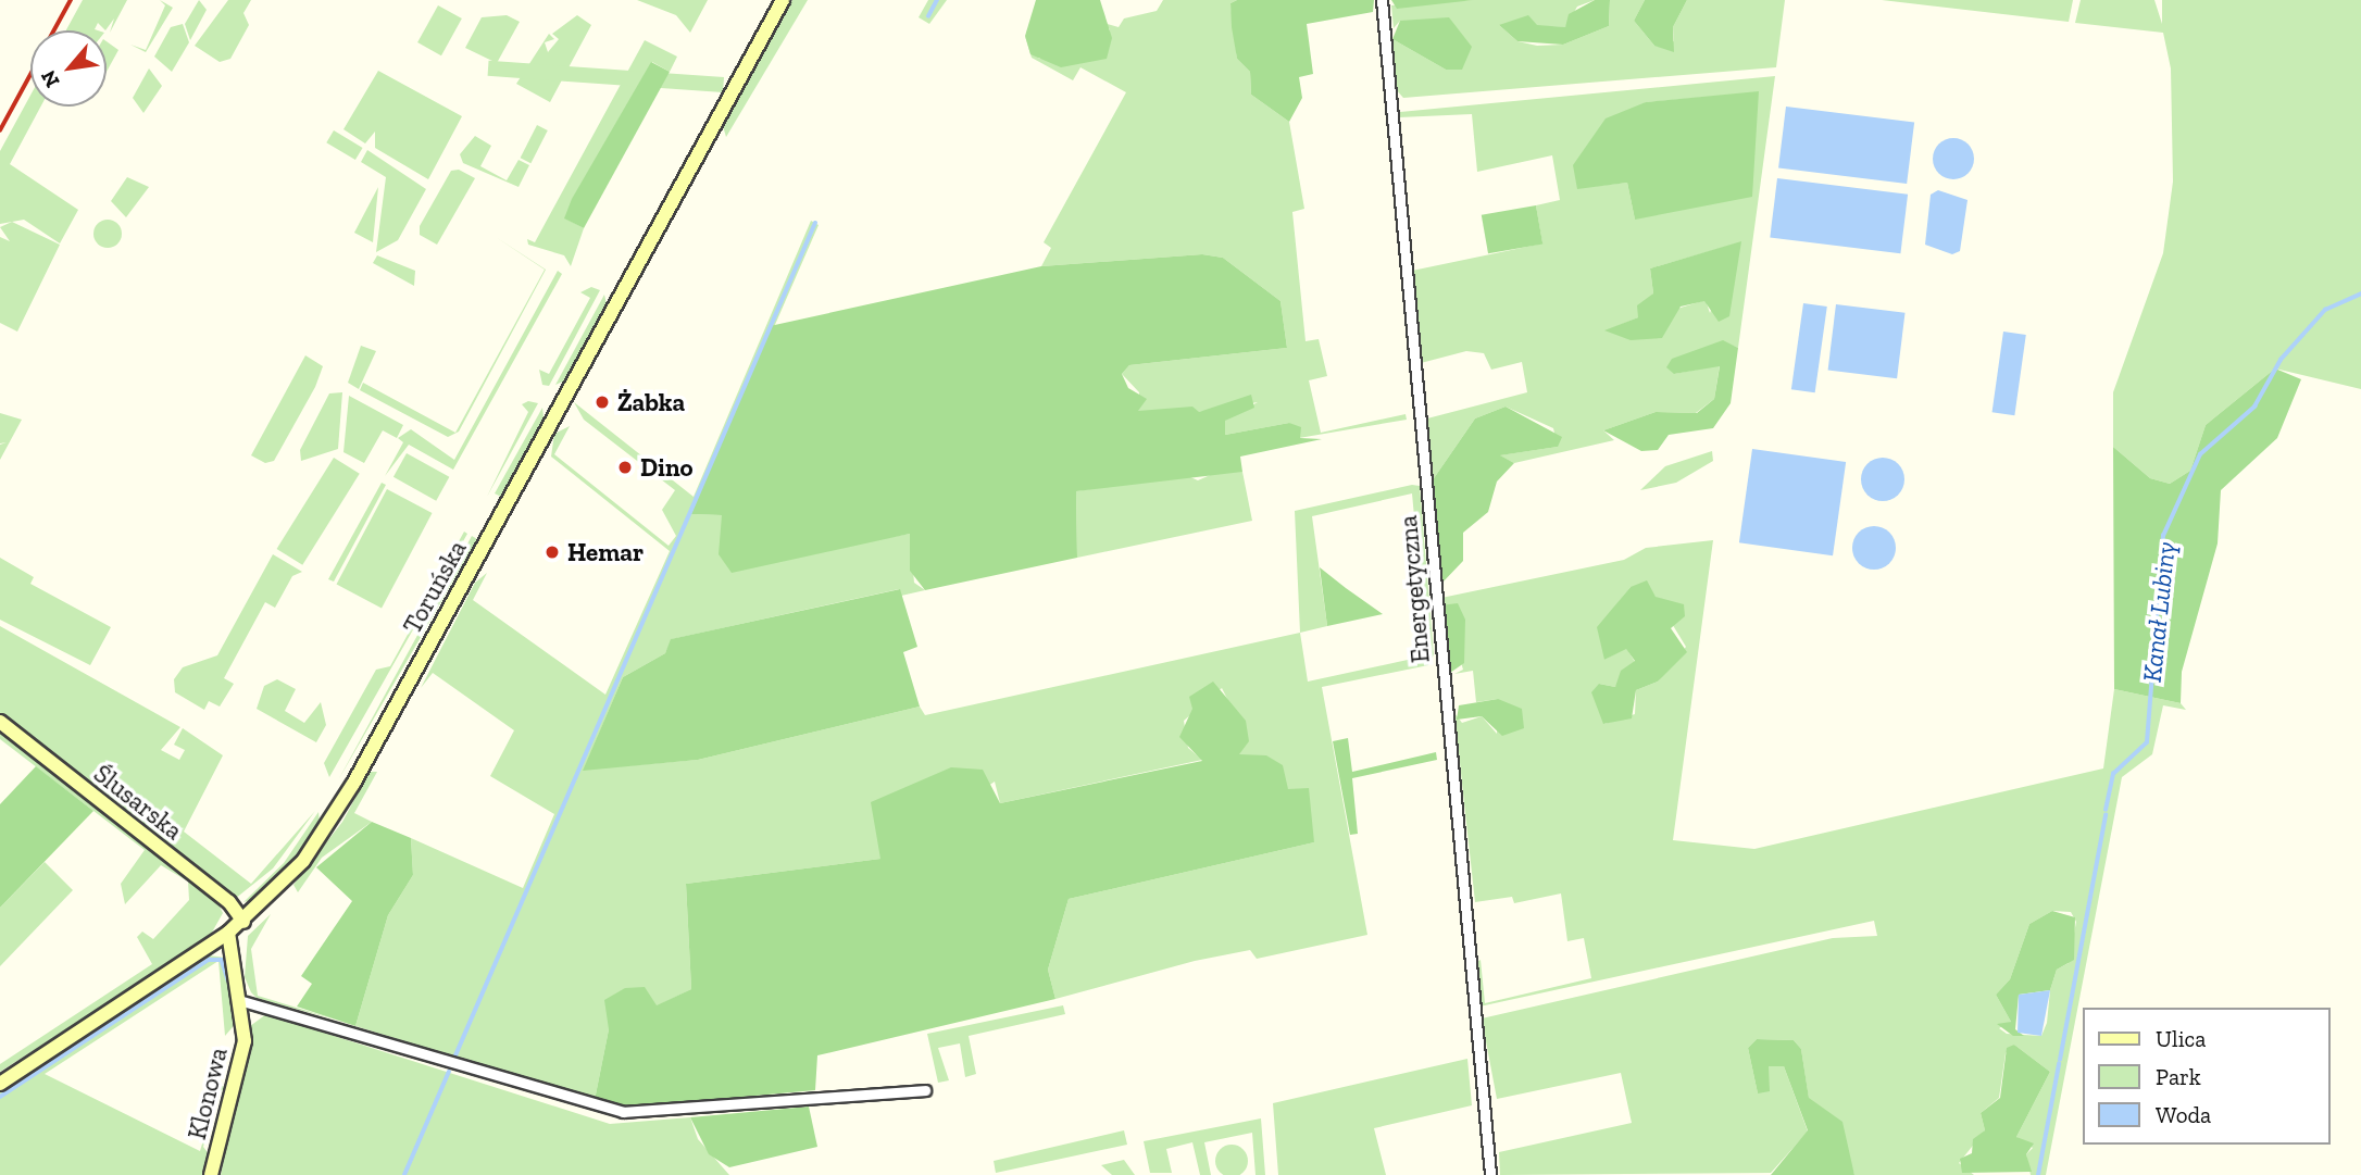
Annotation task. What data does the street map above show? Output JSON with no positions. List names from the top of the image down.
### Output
{
  "streets": {
    "street": [
      "Toruńska",
      "Energetyczna",
      "Ślusarska",
      "Klonowa"
    ]
  },
  "crossings": [
    ["Toruńska", "Ślusarska"],
    ["Toruńska", "Klonowa"]
  ],
  "water": ["Kanał Lubiny"],
  "places": ["Żabka", "Dino", "Hemar"],
  "legend": ["Ulica", "Park", "Woda"],
  "north": "bottom left"
}
